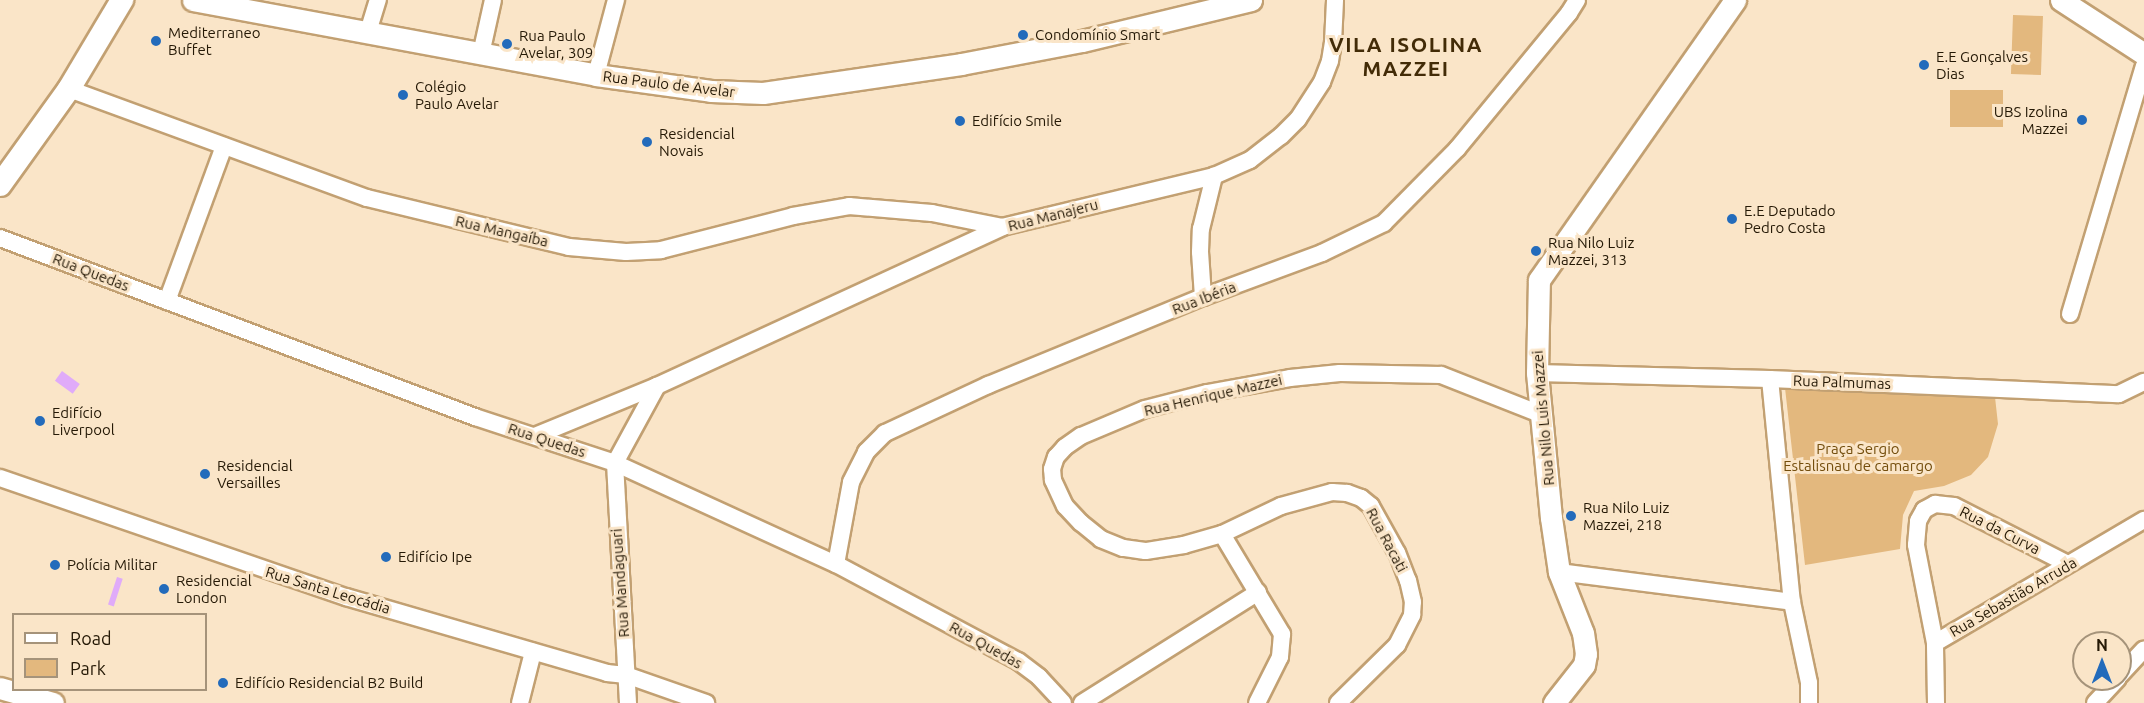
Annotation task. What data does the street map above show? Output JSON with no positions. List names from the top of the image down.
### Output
{
  "streets": {
    "street": [
      "Rua Paulo de Avelar",
      "Rua Manajeru",
      "Rua Mangaíba",
      "Rua Quedas",
      "Rua Ibéria",
      "Rua Palmumas",
      "Rua Henrique Mazzei",
      "Rua Nilo Luis Mazzei",
      "Rua da Curva",
      "Rua Racati",
      "Rua Mandaguari",
      "Rua Santa Leocádia",
      "Rua Sebastião Arruda"
    ]
  },
  "crossings": [
    ["Rua Manajeru", "Rua Mangaíba"],
    ["Rua Manajeru", "Rua Quedas"],
    ["Rua Quedas", "Rua Ibéria"],
    ["Rua Quedas", "Rua Mandaguari"],
    ["Rua Palmumas", "Rua Nilo Luis Mazzei"],
    ["Rua Henrique Mazzei", "Rua Nilo Luis Mazzei"],
    ["Rua Henrique Mazzei", "Rua Racati"],
    ["Rua da Curva", "Rua Sebastião Arruda"],
    ["Rua Mandaguari", "Rua Santa Leocádia"]
  ],
  "districts": ["VILA ISOLINA MAZZEI"],
  "parks": ["Praça Sergio Estalisnau de camargo"],
  "places": [
    "Condomínio Smart",
    "Mediterraneo Buffet",
    "Rua Paulo Avelar, 309",
    "E.E Gonçalves Dias",
    "Colégio Paulo Avelar",
    "UBS Izolina Mazzei",
    "Edifício Smile",
    "Residencial Novais",
    "E.E Deputado Pedro Costa",
    "Rua Nilo Luiz Mazzei, 313",
    "Edifício Liverpool",
    "Residencial Versailles",
    "Rua Nilo Luiz Mazzei, 218",
    "Edifício Ipe",
    "Polícia Militar",
    "Residencial London",
    "Edifício Residencial B2 Build"
  ],
  "legend": ["Road", "Park"],
  "north": "top"
}
